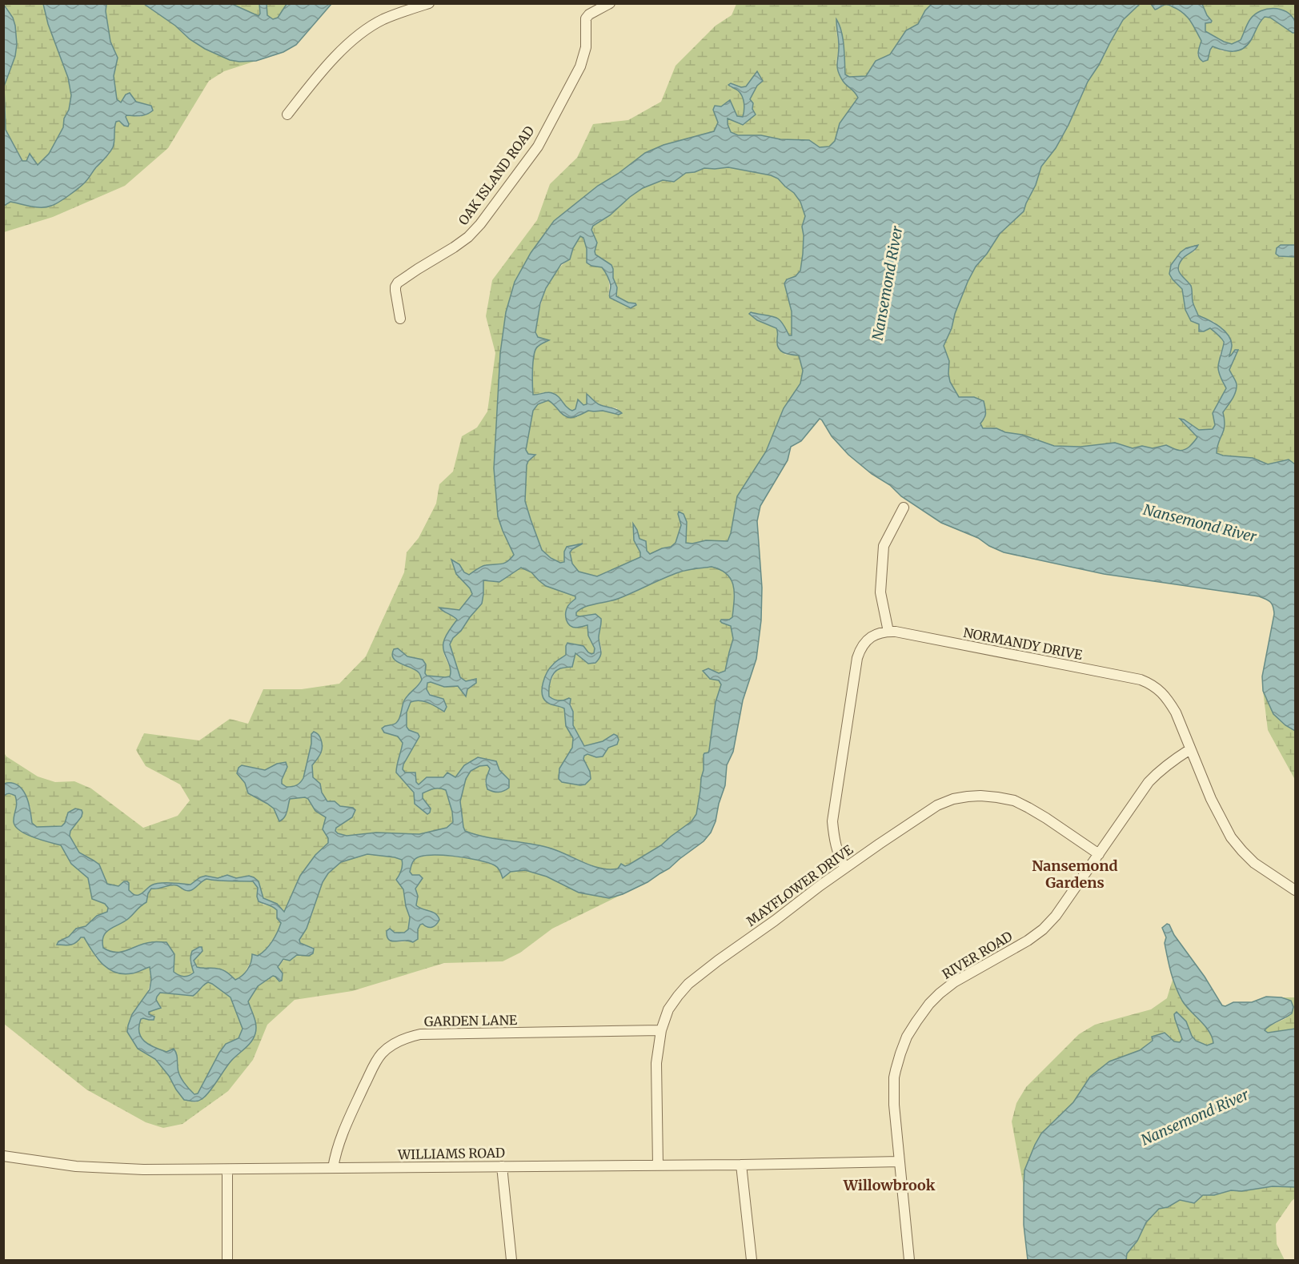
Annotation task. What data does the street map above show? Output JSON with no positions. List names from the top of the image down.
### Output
{
  "streets": {
    "street": [
      "OAK ISLAND ROAD",
      "NORMANDY DRIVE",
      "MAYFLOWER DRIVE",
      "RIVER ROAD",
      "GARDEN LANE",
      "WILLIAMS ROAD"
    ]
  },
  "crossings": [
    ["NORMANDY DRIVE", "MAYFLOWER DRIVE"],
    ["NORMANDY DRIVE", "RIVER ROAD"],
    ["MAYFLOWER DRIVE", "RIVER ROAD"],
    ["MAYFLOWER DRIVE", "GARDEN LANE"],
    ["MAYFLOWER DRIVE", "WILLIAMS ROAD"],
    ["RIVER ROAD", "WILLIAMS ROAD"],
    ["GARDEN LANE", "WILLIAMS ROAD"]
  ],
  "districts": ["Nansemond Gardens", "Willowbrook"],
  "water": ["Nansemond River"]
}
